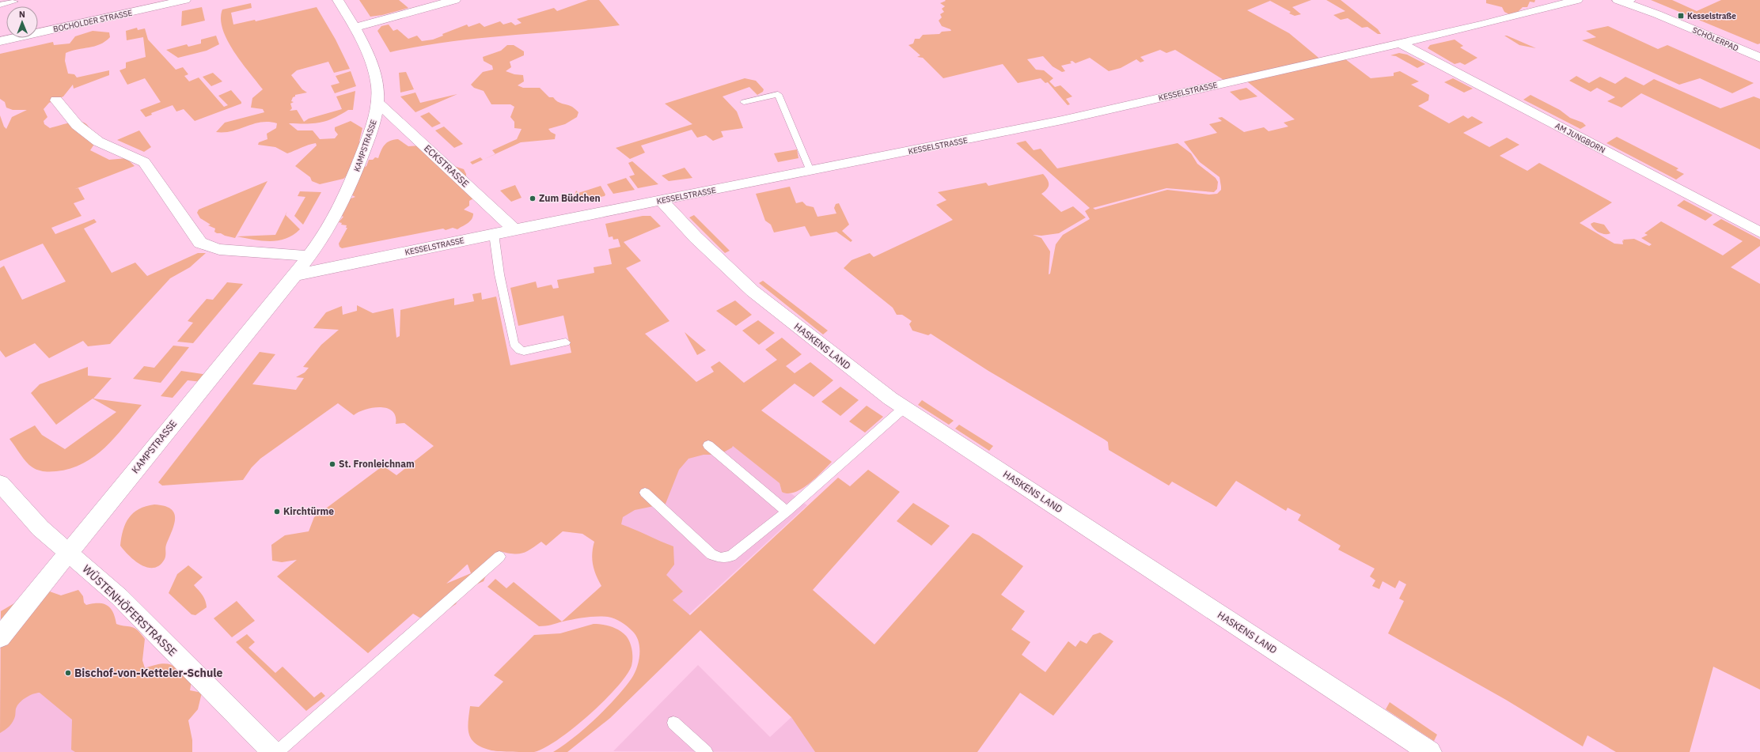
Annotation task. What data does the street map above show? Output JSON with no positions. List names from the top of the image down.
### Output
{
  "streets": {
    "street": [
      "BOCHOLDER STRASSE",
      "SCHÖLERPAD",
      "KESSELSTRASSE",
      "AM JUNGBORN",
      "KAMPSTRASSE",
      "ECKSTRASSE",
      "HASKENS LAND",
      "WÜSTENHÖFERSTRASSE"
    ]
  },
  "crossings": [
    ["KESSELSTRASSE", "AM JUNGBORN"],
    ["KESSELSTRASSE", "KAMPSTRASSE"],
    ["KESSELSTRASSE", "ECKSTRASSE"],
    ["KESSELSTRASSE", "HASKENS LAND"],
    ["KAMPSTRASSE", "ECKSTRASSE"],
    ["KAMPSTRASSE", "WÜSTENHÖFERSTRASSE"]
  ],
  "places": {
    "transit": ["Kesselstraße"],
    "other": [
      "Zum Büdchen",
      "St. Fronleichnam",
      "Kirchtürme",
      "Bischof-von-Ketteler-Schule"
    ]
  },
  "north": "top"
}
